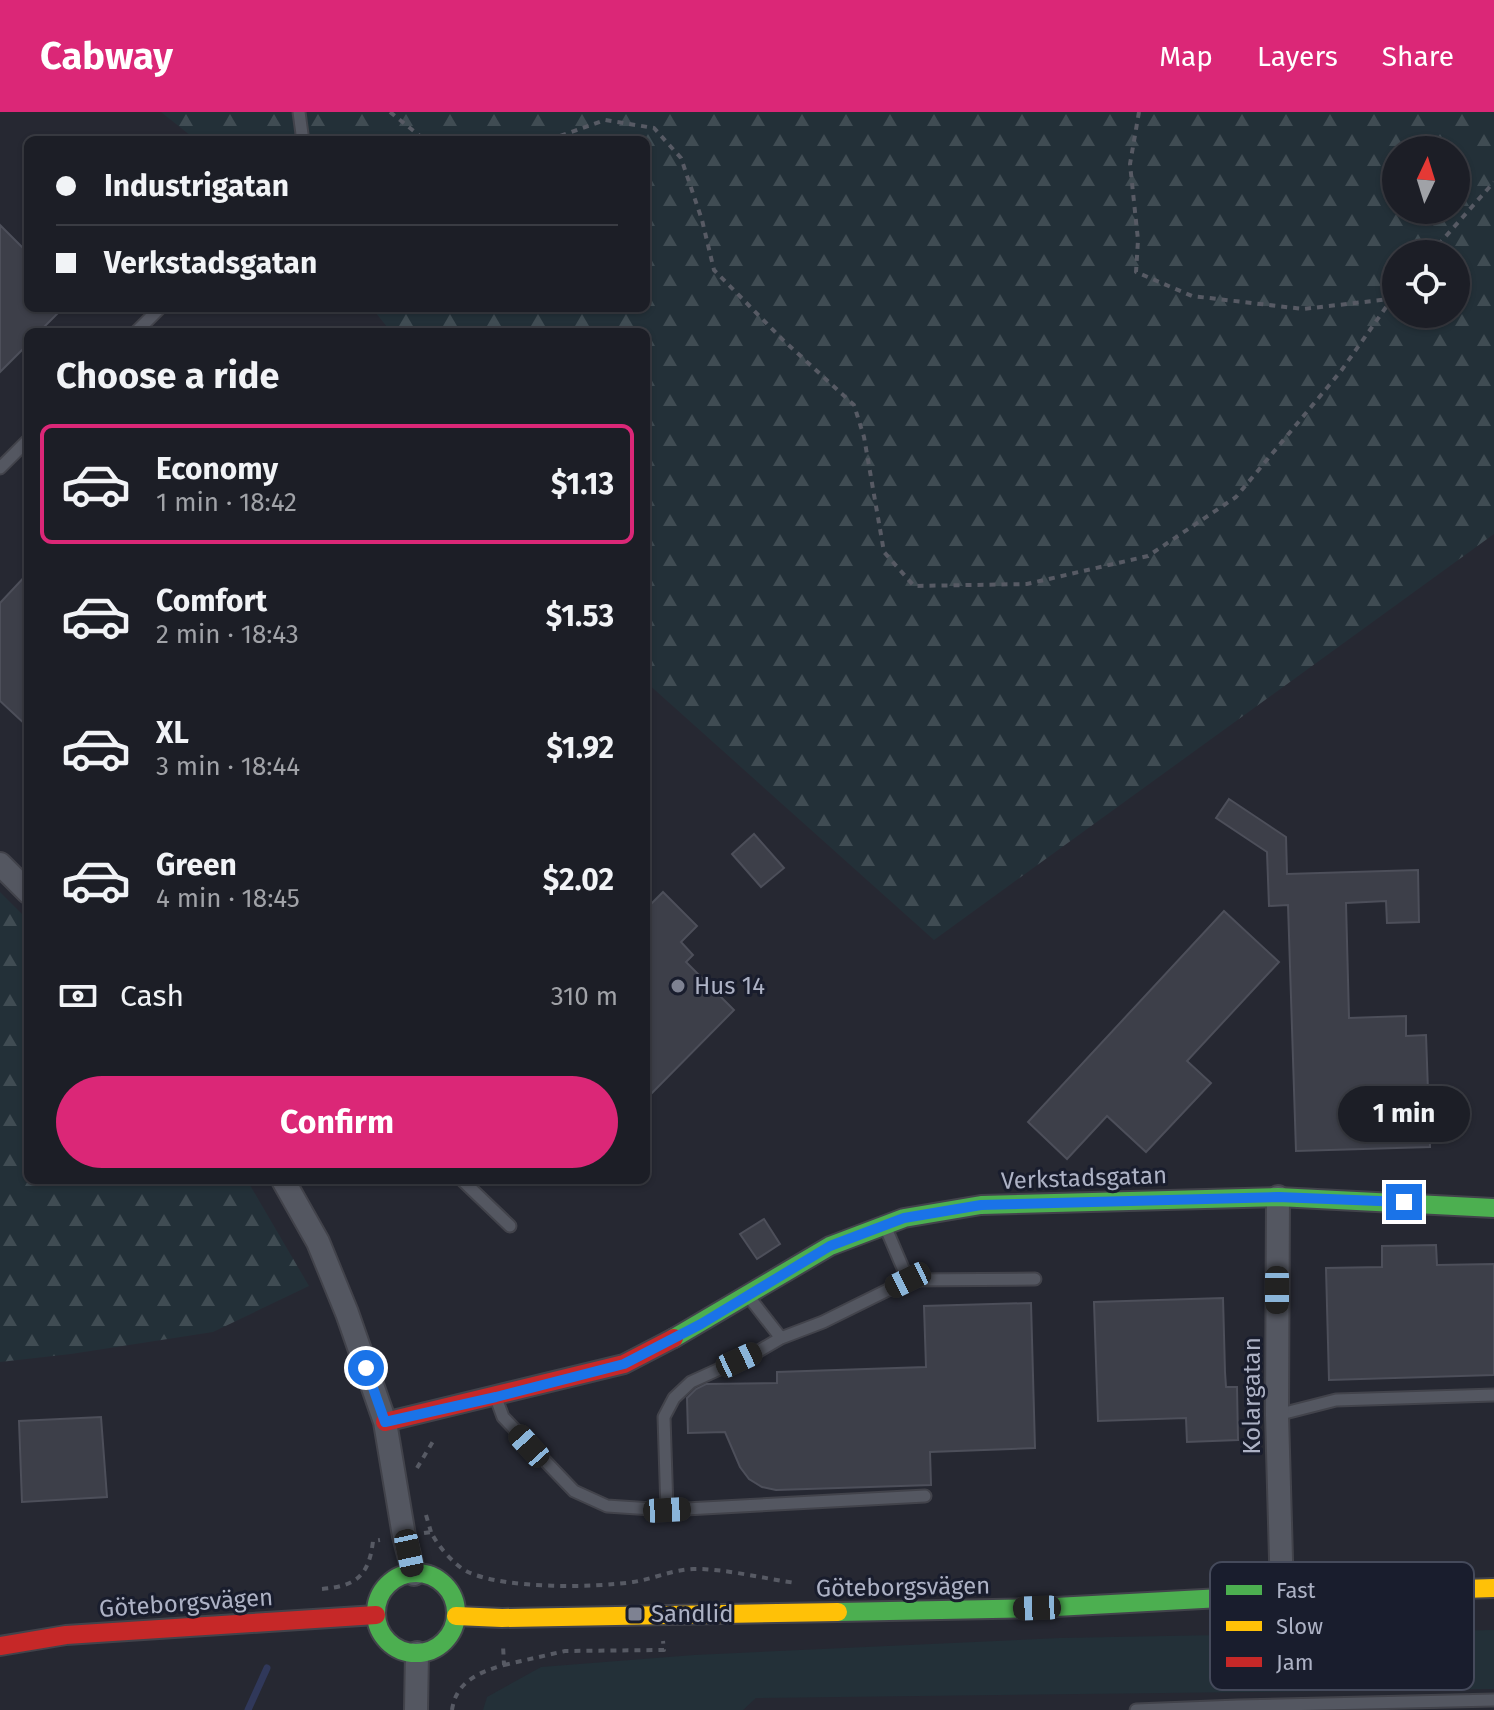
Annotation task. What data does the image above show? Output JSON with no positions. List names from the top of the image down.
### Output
{
  "streets": {
    "street": ["Verkstadsgatan", "Kolargatan", "Göteborgsvägen"]
  },
  "crossings": [
    ["Verkstadsgatan", "Kolargatan"]
  ],
  "places": {
    "other": ["Hus 14"],
    "transit": ["Sandlid"]
  },
  "legend": ["Fast", "Slow", "Jam"],
  "north": "top",
  "page": {
    "header": "Cabway",
    "nav": ["Map", "Layers", "Share"],
    "banner": ["Industrigatan", "Verkstadsgatan"],
    "heading": "Choose a ride",
    "list": [
      {
        "name": "Economy",
        "note": "1 min · 18:42",
        "value": "$1.13"
      },
      {
        "name": "Comfort",
        "note": "2 min · 18:43",
        "value": "$1.53"
      },
      {
        "name": "XL",
        "note": "3 min · 18:44",
        "value": "$1.92"
      },
      {
        "name": "Green",
        "note": "4 min · 18:45",
        "value": "$2.02"
      }
    ],
    "pay": ["Cash", "310 m"],
    "buttons": "Confirm",
    "bubble": "1 min"
  }
}
